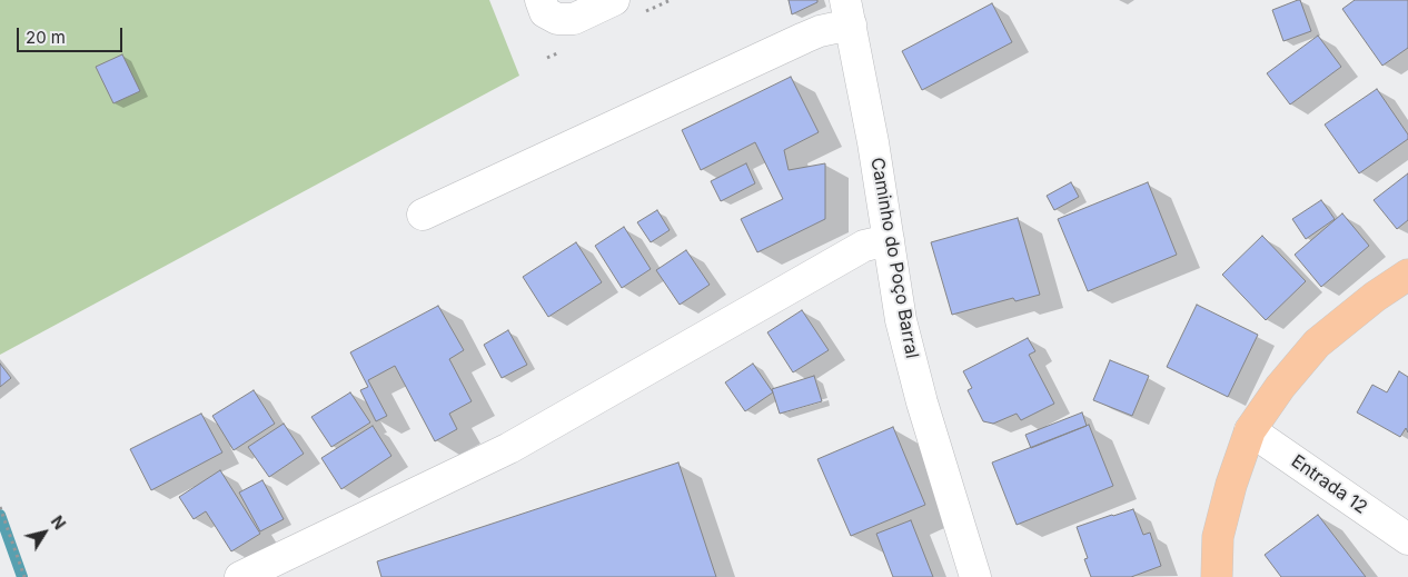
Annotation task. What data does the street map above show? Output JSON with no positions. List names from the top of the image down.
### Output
{
  "streets": {
    "street": ["Caminho do Poço Barral", "Entrada 12"]
  },
  "scale_bar": "20 m",
  "north": "top right"
}
